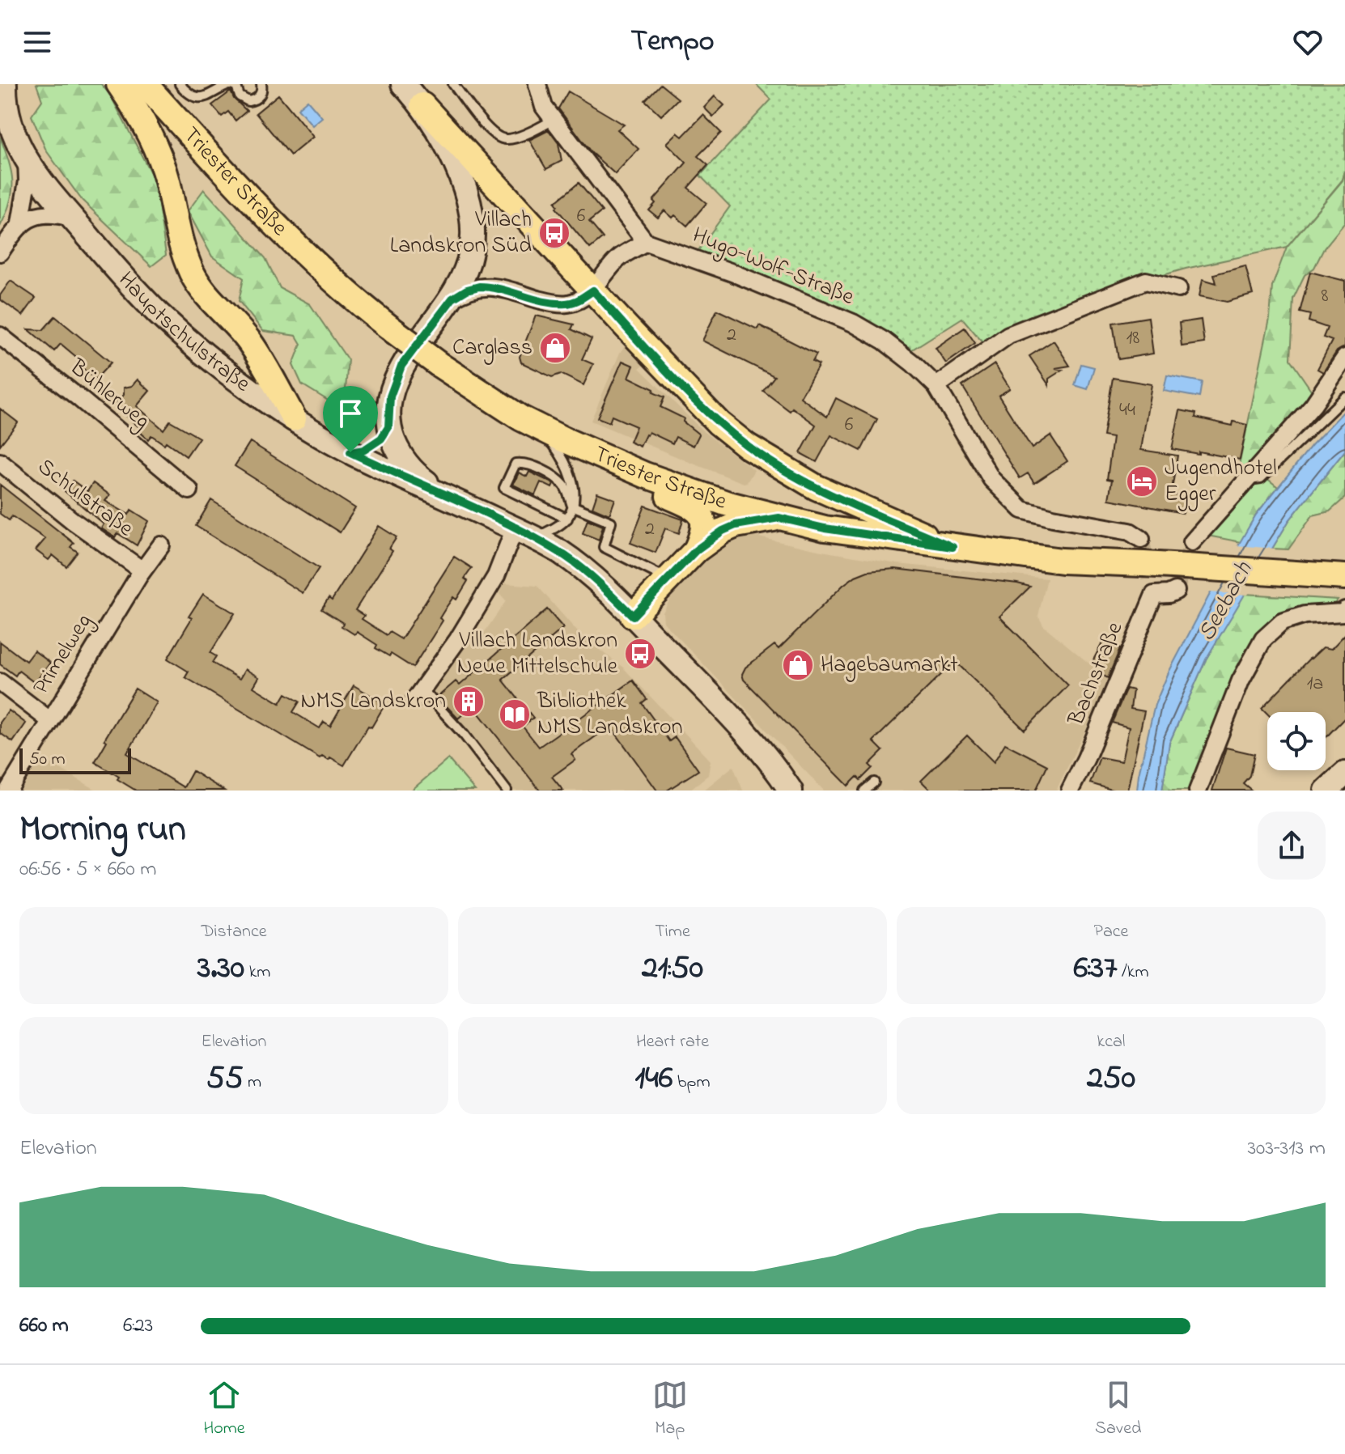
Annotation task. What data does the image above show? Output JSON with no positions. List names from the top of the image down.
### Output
{
  "streets": {
    "main road": ["Triester Straße", "Hauptschulstraße"],
    "street": [
      "Hugo-Wolf-Straße",
      "Bühlerweg",
      "Schulstraße",
      "Primelweg",
      "Bachstraße"
    ]
  },
  "crossings": [
    ["Schulstraße", "Primelweg"]
  ],
  "water": ["Seebach"],
  "places": {
    "bus stop": ["Villach Landskron Süd", "Villach Landskron Neue Mittelschule"],
    "shop": ["Carglass", "Hagebaumarkt"],
    "hotel": ["Jugendhotel Egger"],
    "building": ["NMS Landskron"],
    "library": ["Bibliothek NMS Landskron"]
  },
  "house_numbers": [
    "6",
    "8",
    "2",
    "18",
    "44",
    "6",
    "2",
    "1a"
  ],
  "scale_bar": "50 m",
  "page": {
    "header": "Tempo",
    "scale": "50 m",
    "heading": ["Morning run", "06:56 · 5 × 660 m"],
    "stats": [
      ["Distance", "3.30 km"],
      ["Time", "21:50"],
      ["Pace", "6:37 /km"],
      ["Elevation", "55 m"],
      ["Heart rate", "146 bpm"],
      ["kcal", "250"]
    ],
    "chart": ["Elevation", "303–313 m"],
    "list": [
      {
        "name": "660 m",
        "note": "6:23"
      }
    ],
    "tabs": ["Home", "Map", "Saved"]
  }
}
